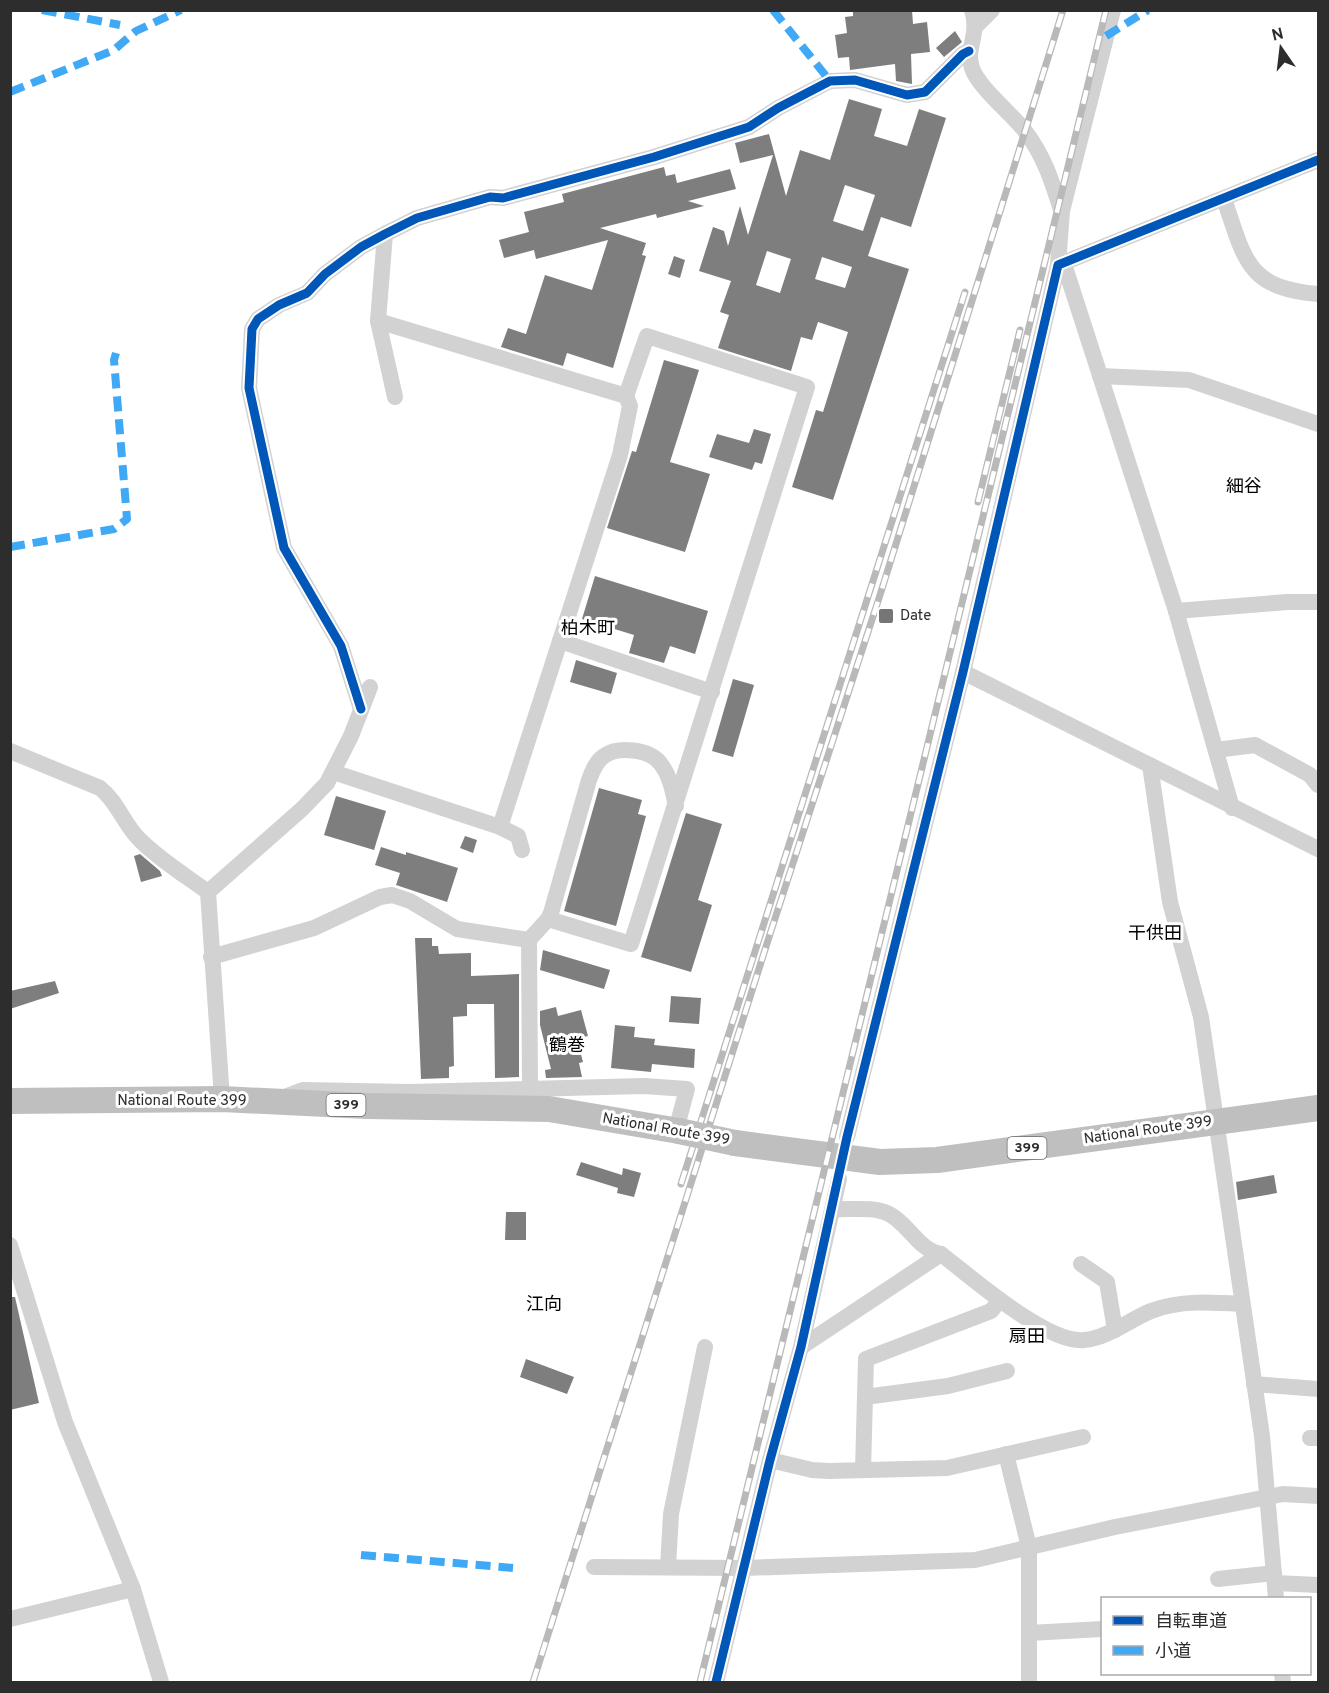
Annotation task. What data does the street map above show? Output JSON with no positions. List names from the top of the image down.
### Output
{
  "streets": {
    "highway": ["National Route 399", "399"]
  },
  "districts": [
    "細谷",
    "柏木町",
    "干供田",
    "鶴巻",
    "江向",
    "扇田"
  ],
  "places": {
    "transit": ["Date"]
  },
  "legend": ["自転車道", "小道"],
  "north": "top"
}
